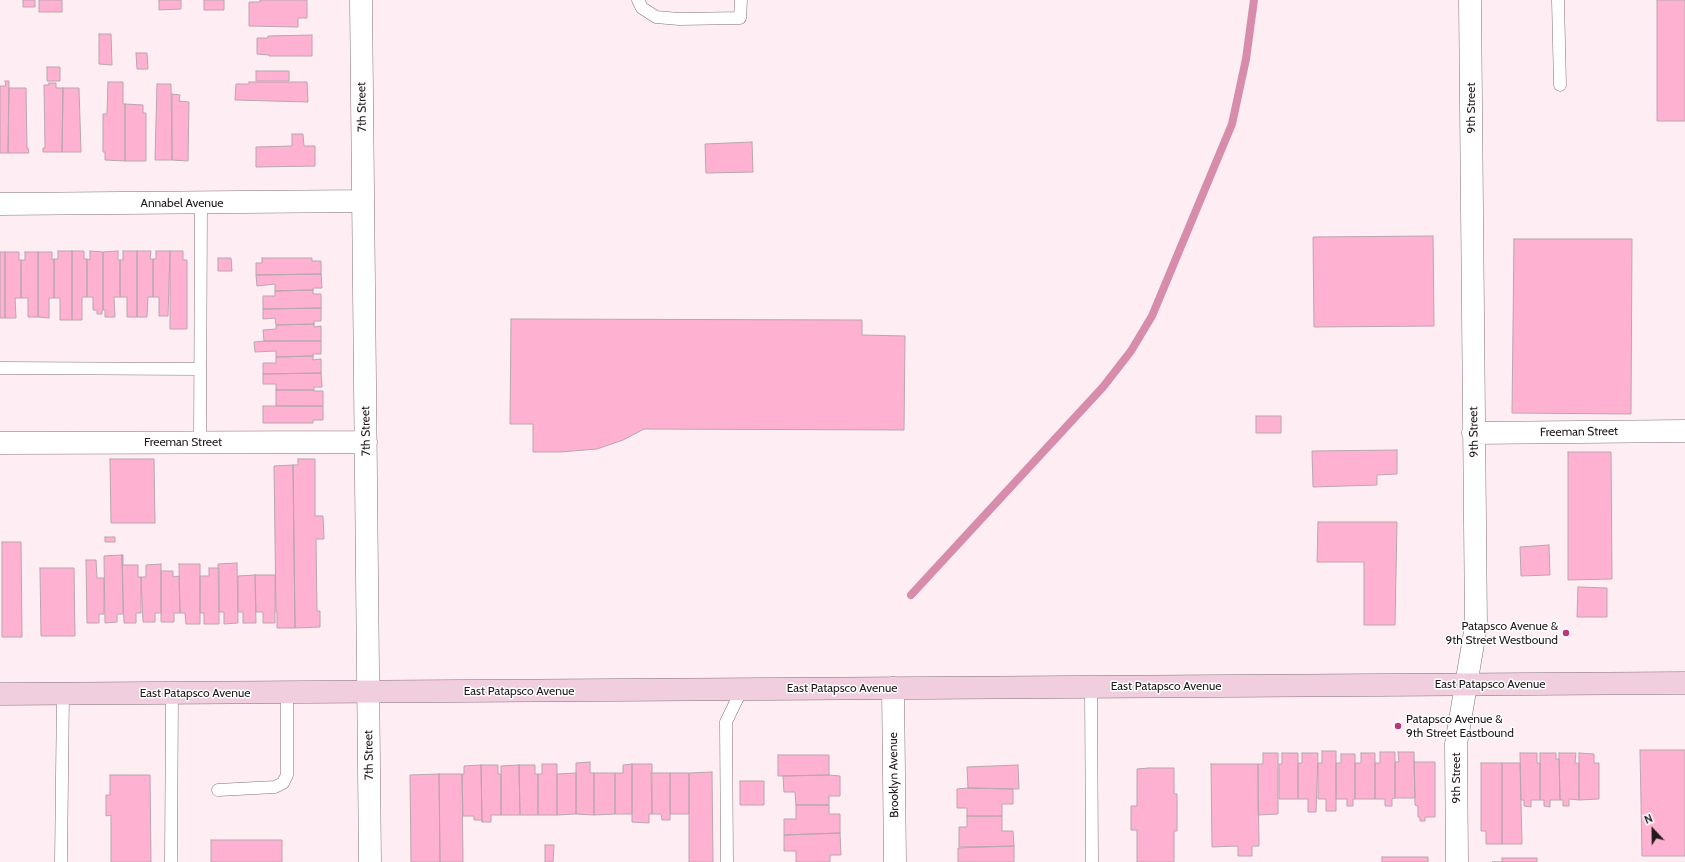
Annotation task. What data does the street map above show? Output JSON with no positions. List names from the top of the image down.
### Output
{
  "streets": {
    "main road": ["East Patapsco Avenue"],
    "street": [
      "7th Street",
      "9th Street",
      "Annabel Avenue",
      "Freeman Street",
      "Brooklyn Avenue"
    ]
  },
  "crossings": [
    ["7th Street", "Annabel Avenue"],
    ["7th Street", "Freeman Street"],
    ["7th Street", "East Patapsco Avenue"],
    ["9th Street", "Freeman Street"],
    ["9th Street", "East Patapsco Avenue"],
    ["East Patapsco Avenue", "Brooklyn Avenue"]
  ],
  "places": ["Patapsco Avenue & 9th Street Westbound", "Patapsco Avenue & 9th Street Eastbound"],
  "north": "top"
}
